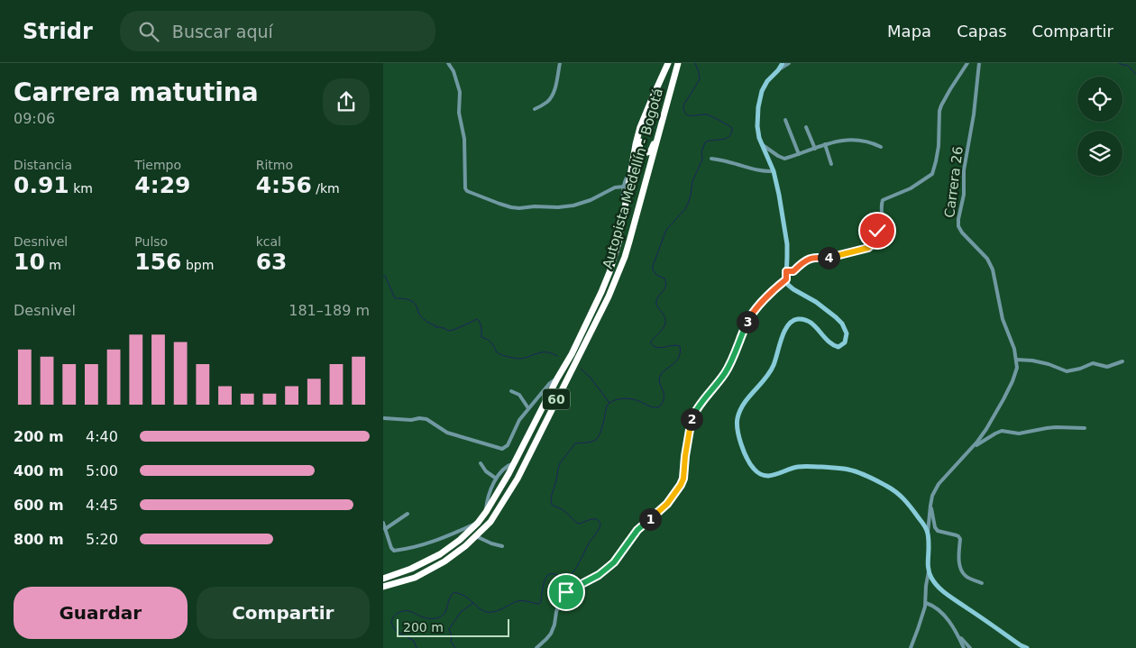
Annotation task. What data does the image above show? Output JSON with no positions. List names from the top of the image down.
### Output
{
  "streets": {
    "highway": ["Autopista Medellín - Bogotá", "60"],
    "street": ["Carrera 26"]
  },
  "scale_bar": "200 m",
  "page": {
    "header": "Stridr",
    "search": "Buscar aquí",
    "nav": ["Mapa", "Capas", "Compartir"],
    "heading": ["Carrera matutina", "09:06"],
    "stats": [
      ["Distancia", "0.91 km"],
      ["Tiempo", "4:29"],
      ["Ritmo", "4:56 /km"],
      ["Desnivel", "10 m"],
      ["Pulso", "156 bpm"],
      ["kcal", "63"]
    ],
    "pins": [
      "4",
      "3",
      "2",
      "1"
    ],
    "chart": ["Desnivel", "181–189 m"],
    "list": [
      {
        "name": "200 m",
        "note": "4:40"
      },
      {
        "name": "400 m",
        "note": "5:00"
      },
      {
        "name": "600 m",
        "note": "4:45"
      },
      {
        "name": "800 m",
        "note": "5:20"
      }
    ],
    "buttons": ["Guardar", "Compartir"],
    "scale": "200 m"
  }
}
